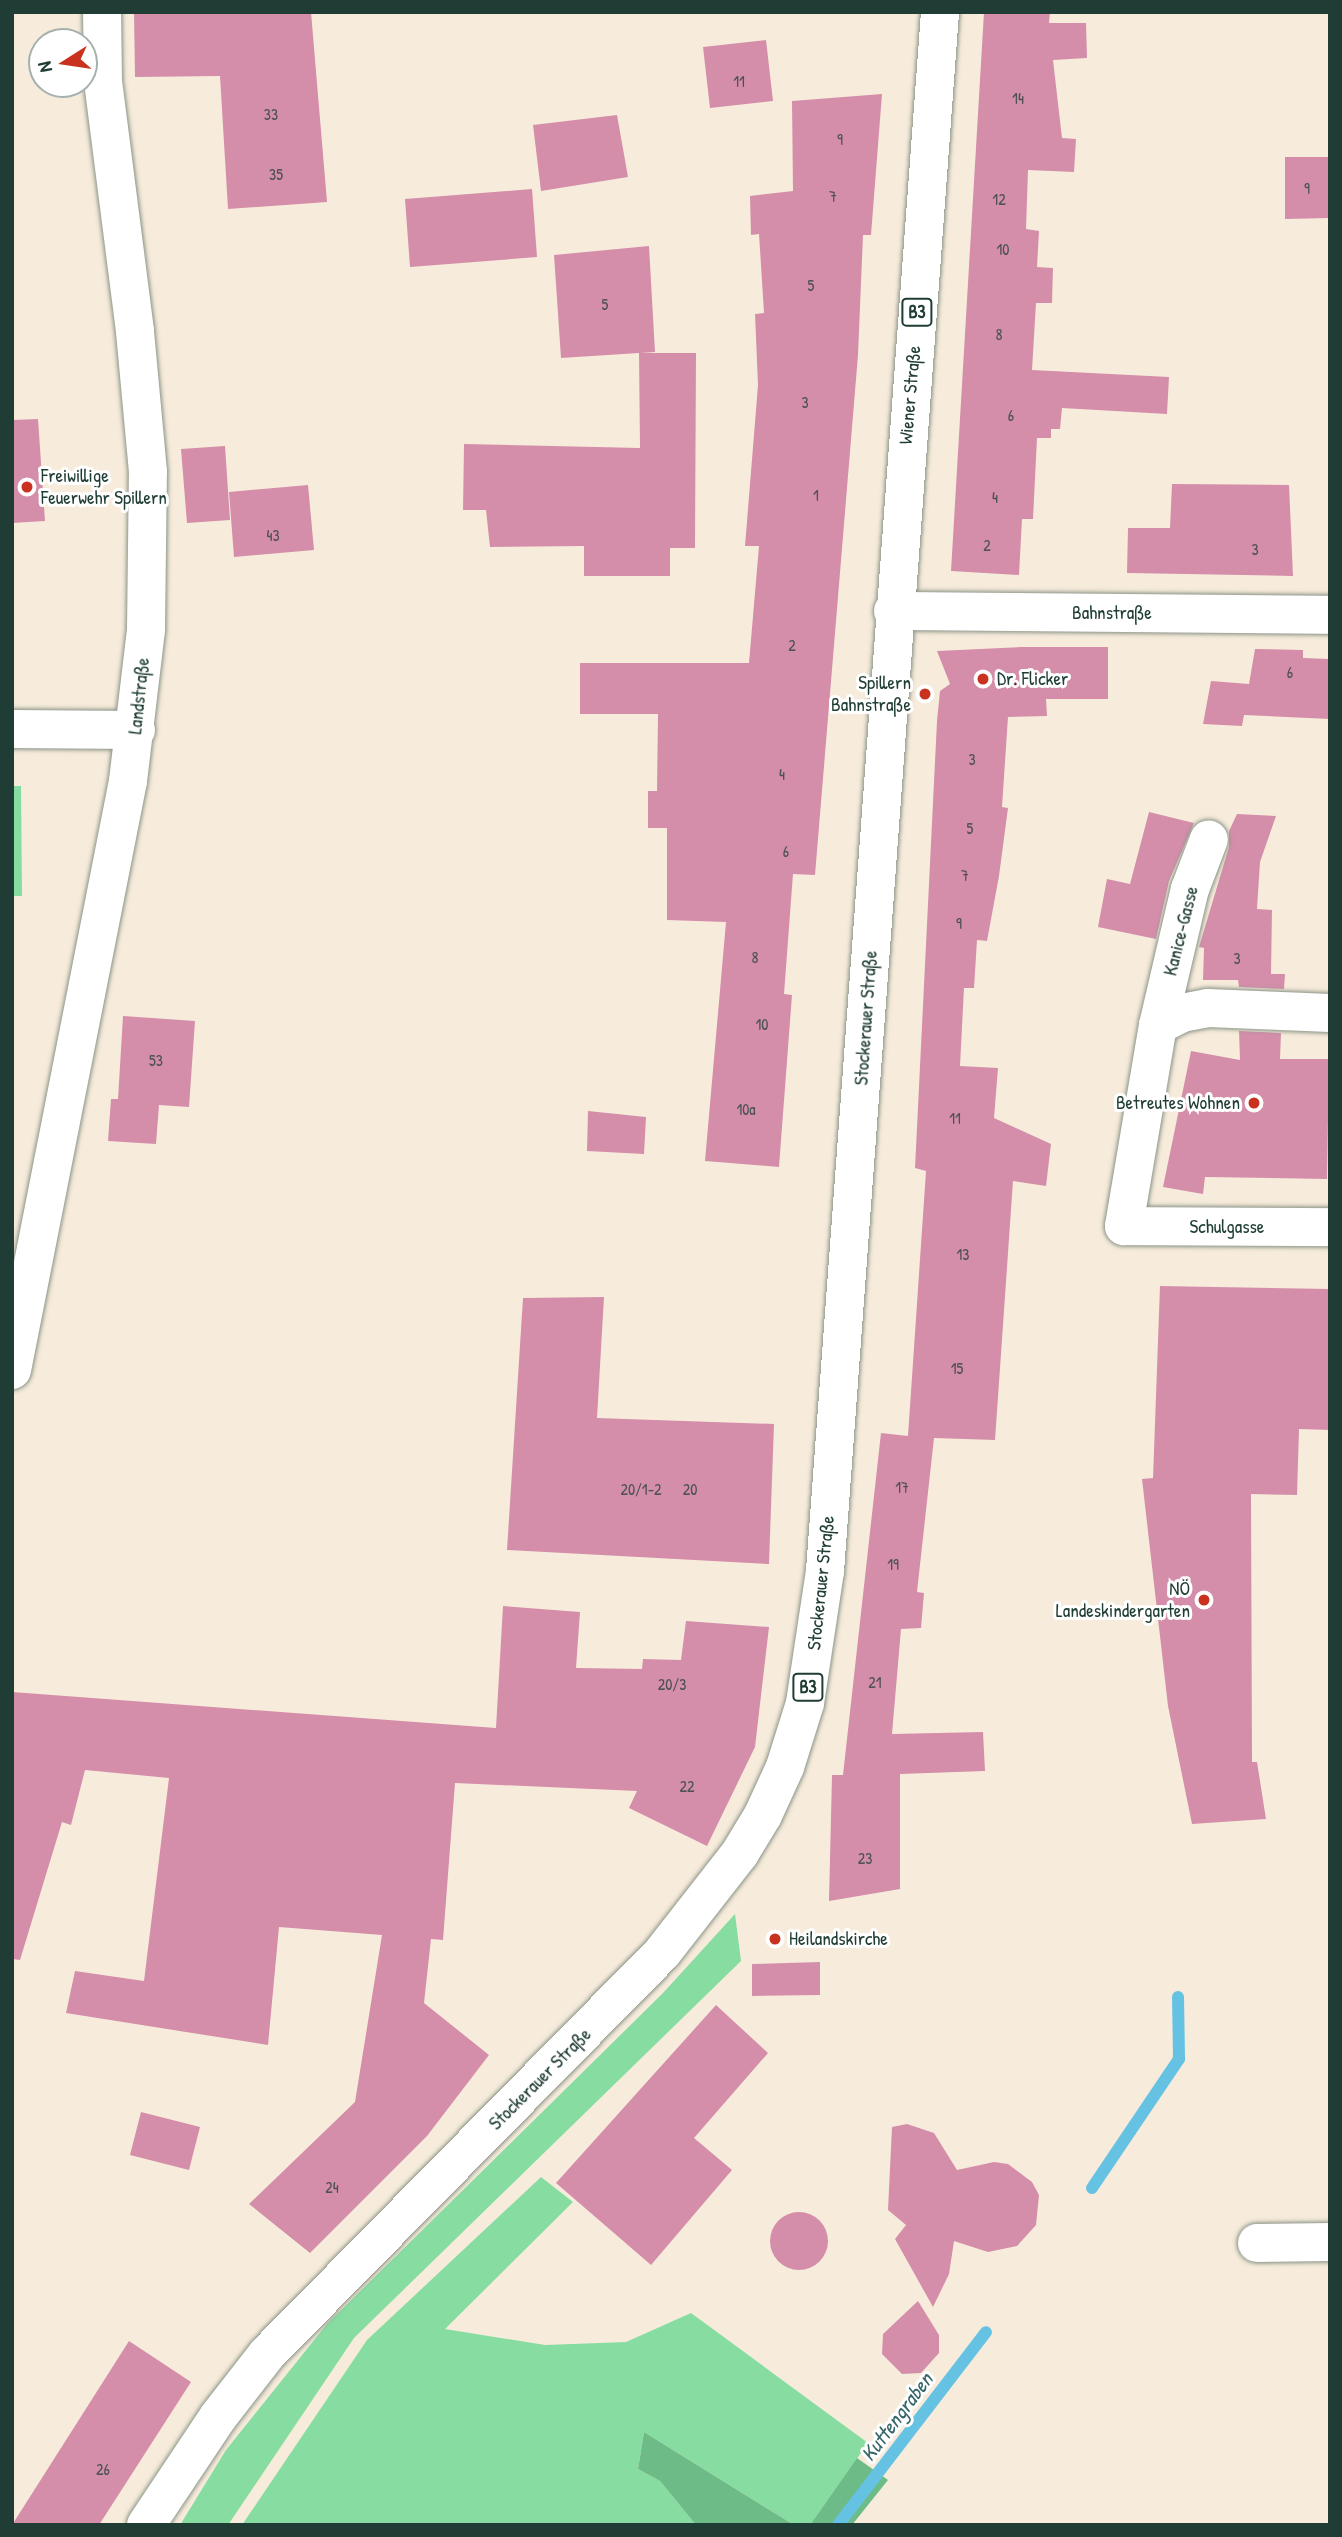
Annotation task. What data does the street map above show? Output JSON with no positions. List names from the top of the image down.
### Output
{
  "streets": {
    "street": [
      "B3",
      "Wiener Straße",
      "Bahnstraße",
      "Landstraße",
      "Kanice-Gasse",
      "Stockerauer Straße",
      "Schulgasse"
    ]
  },
  "crossings": [
    ["Wiener Straße", "Bahnstraße"],
    ["Wiener Straße", "Stockerauer Straße"],
    ["Bahnstraße", "Stockerauer Straße"],
    ["Kanice-Gasse", "Schulgasse"]
  ],
  "water": ["Kuttengraben"],
  "places": [
    "Freiwillige Feuerwehr Spillern",
    "Dr. Flicker",
    "Spillern Bahnstraße",
    "Betreutes Wohnen",
    "NÖ Landeskindergarten",
    "Heilandskirche"
  ],
  "house_numbers": [
    "11",
    "14",
    "33",
    "9",
    "35",
    "9",
    "7",
    "12",
    "10",
    "5",
    "5",
    "8",
    "3",
    "6",
    "1",
    "4",
    "43",
    "2",
    "3",
    "2",
    "6",
    "3",
    "4",
    "5",
    "6",
    "7",
    "9",
    "8",
    "3",
    "10",
    "53",
    "10a",
    "11",
    "13",
    "15",
    "17",
    "20/1-2",
    "20",
    "19",
    "21",
    "20/3",
    "22",
    "23",
    "24",
    "26"
  ],
  "north": "left"
}
